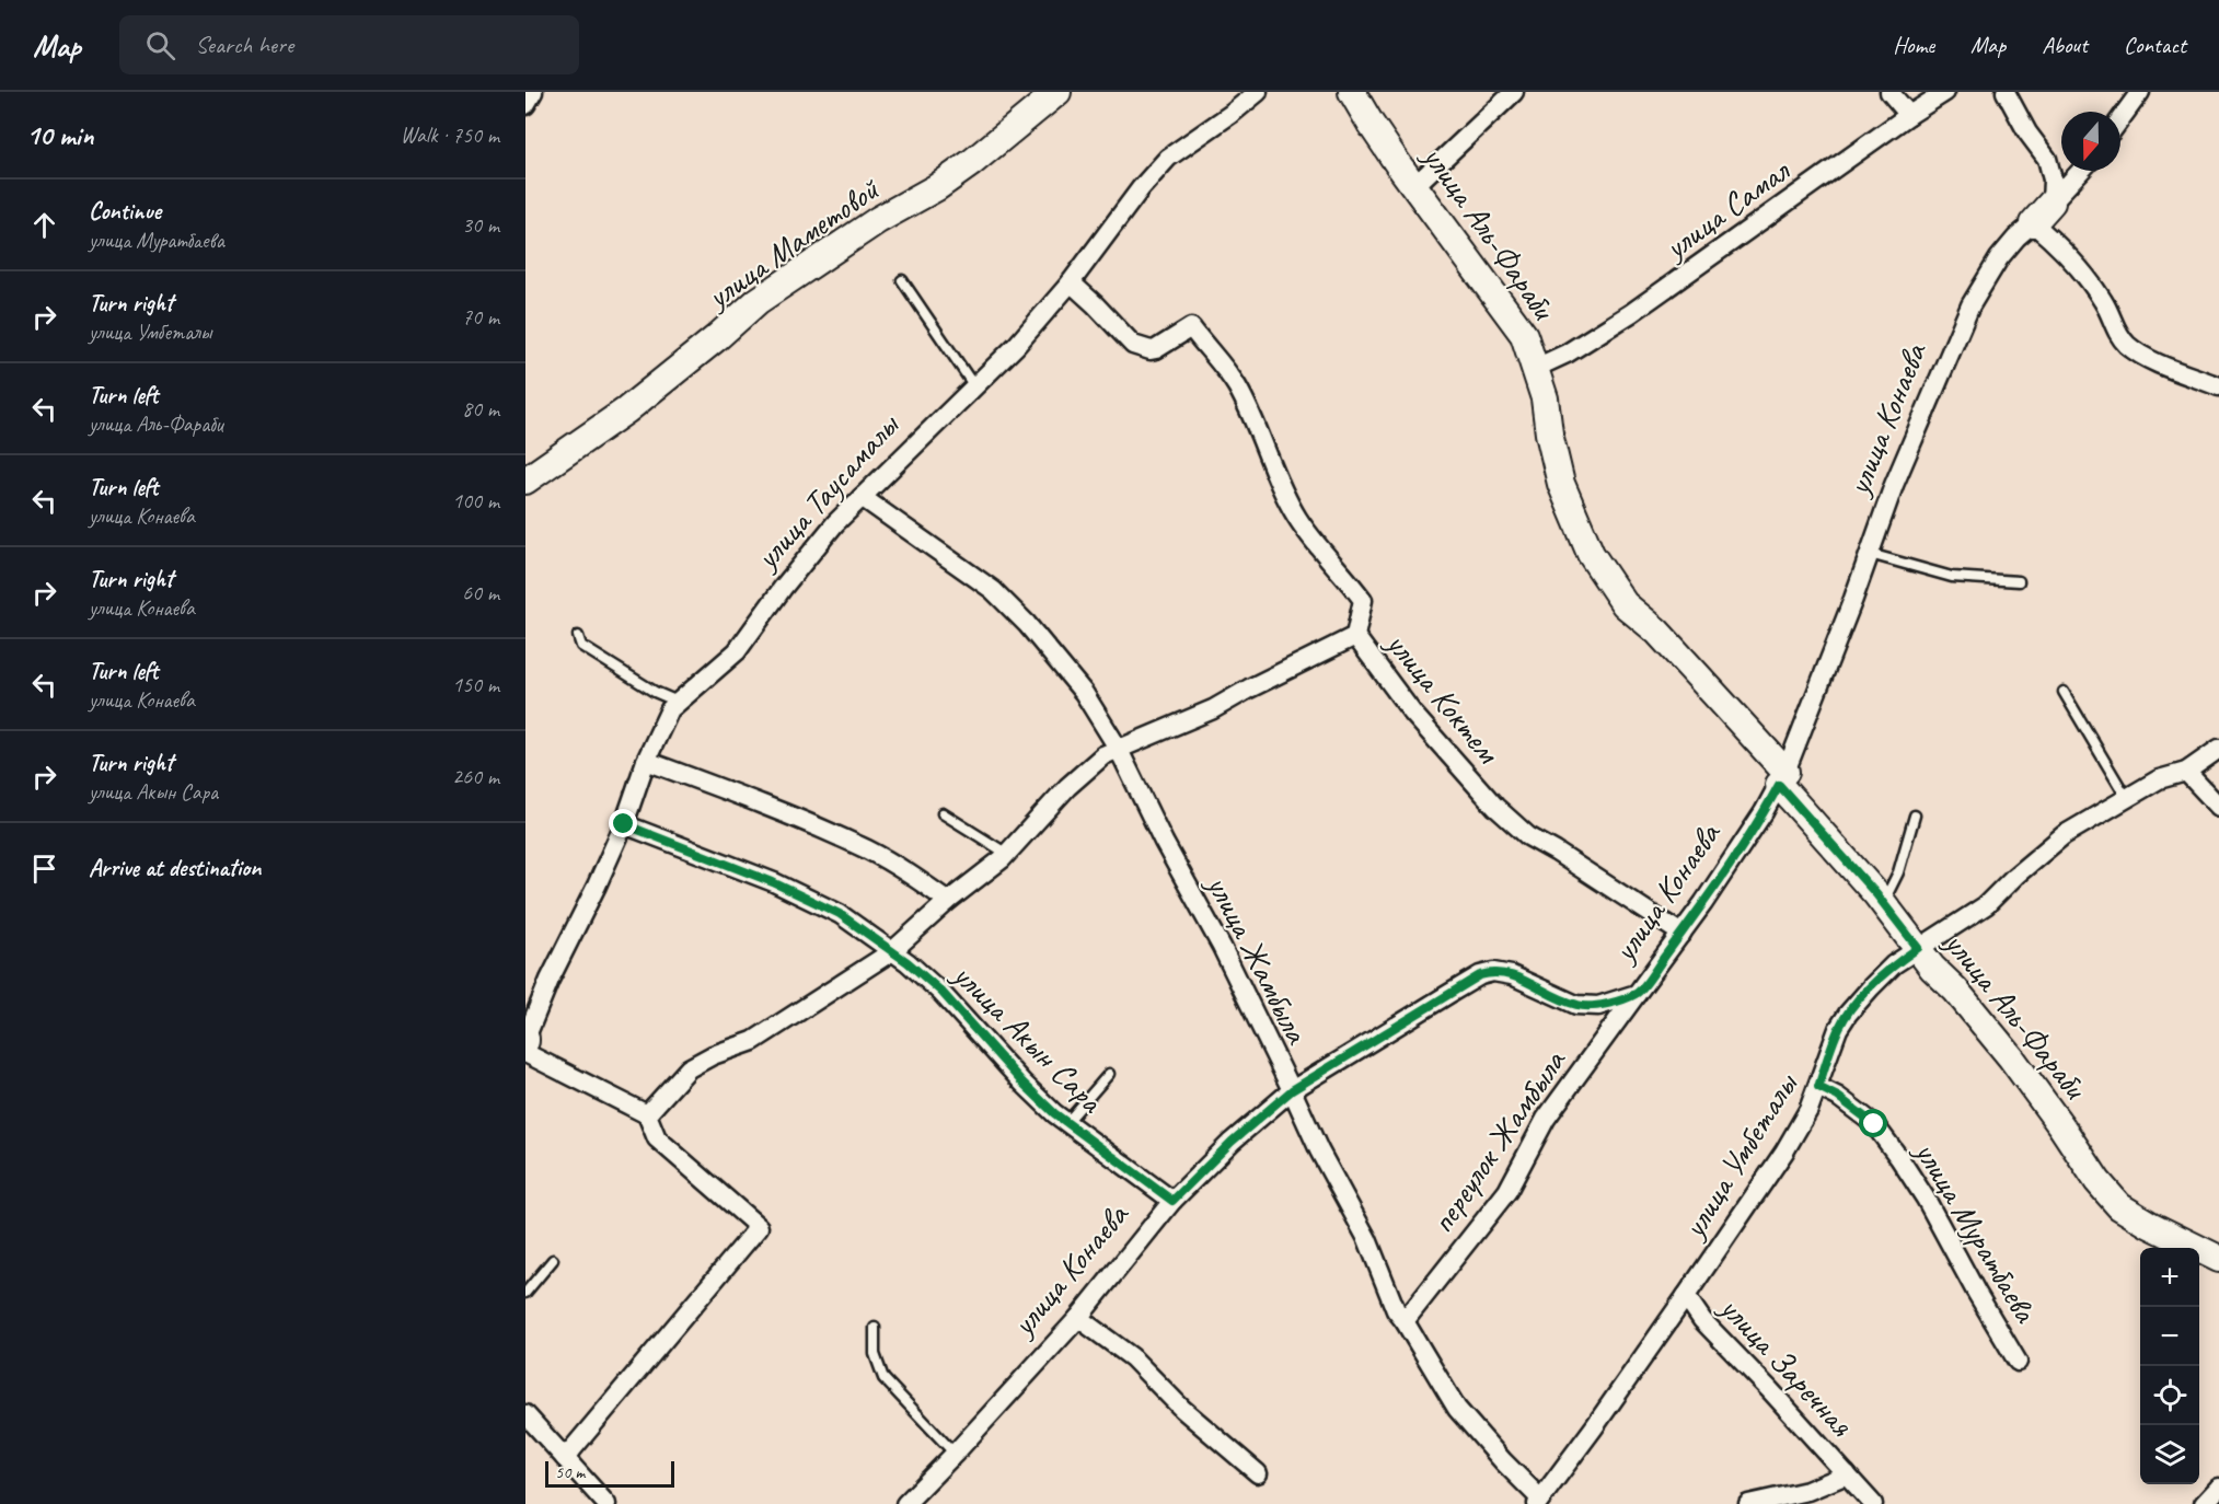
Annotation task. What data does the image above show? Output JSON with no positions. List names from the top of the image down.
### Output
{
  "streets": {
    "street": [
      "улица Самал",
      "улица Аль-Фараби",
      "улица Маметовой",
      "улица Конаева",
      "улица Таусамалы",
      "улица Коктем",
      "улица Жамбыла",
      "улица Акын Сара",
      "переулок Жамбыла",
      "улица Умбеталы",
      "улица Муратбаева",
      "улица Заречная"
    ]
  },
  "crossings": [
    ["улица Самал", "улица Аль-Фараби"],
    ["улица Аль-Фараби", "улица Конаева"],
    ["улица Аль-Фараби", "улица Умбеталы"],
    ["улица Конаева", "улица Коктем"],
    ["улица Конаева", "улица Жамбыла"],
    ["улица Конаева", "улица Акын Сара"],
    ["улица Конаева", "переулок Жамбыла"],
    ["улица Таусамалы", "улица Коктем"],
    ["улица Таусамалы", "улица Жамбыла"],
    ["улица Таусамалы", "улица Акын Сара"],
    ["улица Жамбыла", "переулок Жамбыла"],
    ["улица Жамбыла", "улица Умбеталы"],
    ["улица Умбеталы", "улица Муратбаева"],
    ["улица Умбеталы", "улица Заречная"]
  ],
  "scale_bar": "50 m",
  "north": "bottom",
  "page": {
    "header": "Map",
    "search": "Search here",
    "nav": [
      "Home",
      "Map",
      "About",
      "Contact"
    ],
    "heading": ["10 min", "Walk · 750 m"],
    "list": [
      ["Continue", "улица Муратбаева", "30 m"],
      ["Turn right", "улица Умбеталы", "70 m"],
      ["Turn left", "улица Аль-Фараби", "80 m"],
      ["Turn left", "улица Конаева", "100 m"],
      ["Turn right", "улица Конаева", "60 m"],
      ["Turn left", "улица Конаева", "150 m"],
      ["Turn right", "улица Акын Сара", "260 m"],
      "Arrive at destination"
    ],
    "map_buttons": ["+", "−"],
    "scale": "50 m"
  }
}
